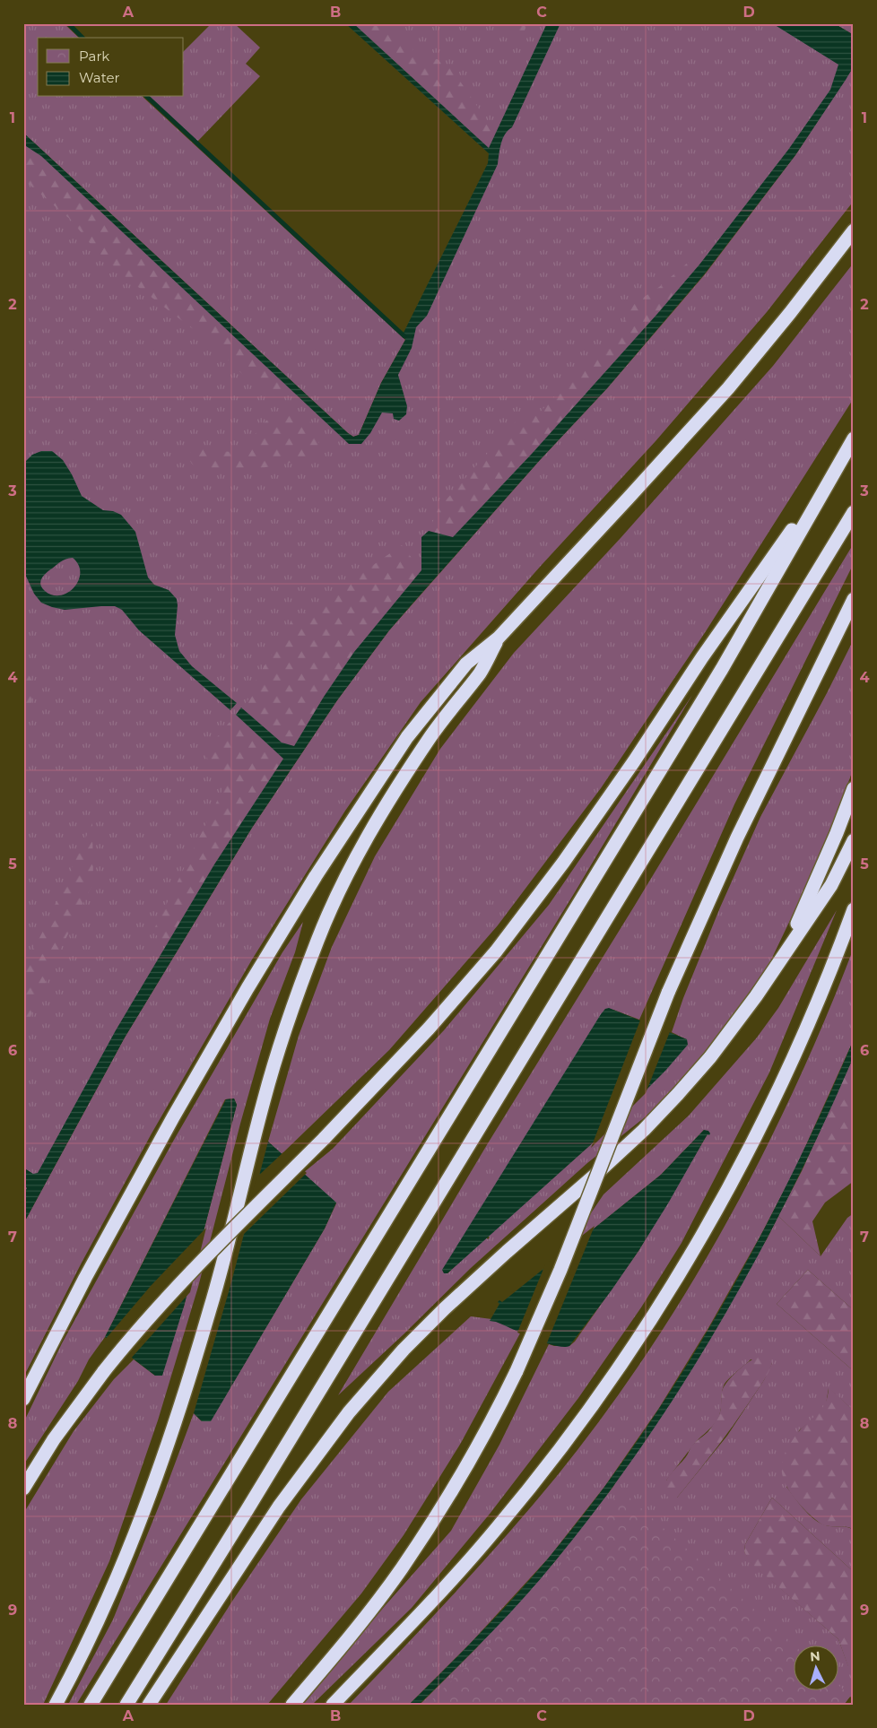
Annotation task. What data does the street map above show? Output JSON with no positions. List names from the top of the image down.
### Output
{
  "legend": ["Park", "Water"],
  "north": "top",
  "grid": {
    "columns": [
      "A",
      "B",
      "C",
      "D"
    ],
    "rows": [
      "1",
      "2",
      "3",
      "4",
      "5",
      "6",
      "7",
      "8",
      "9"
    ]
  }
}
